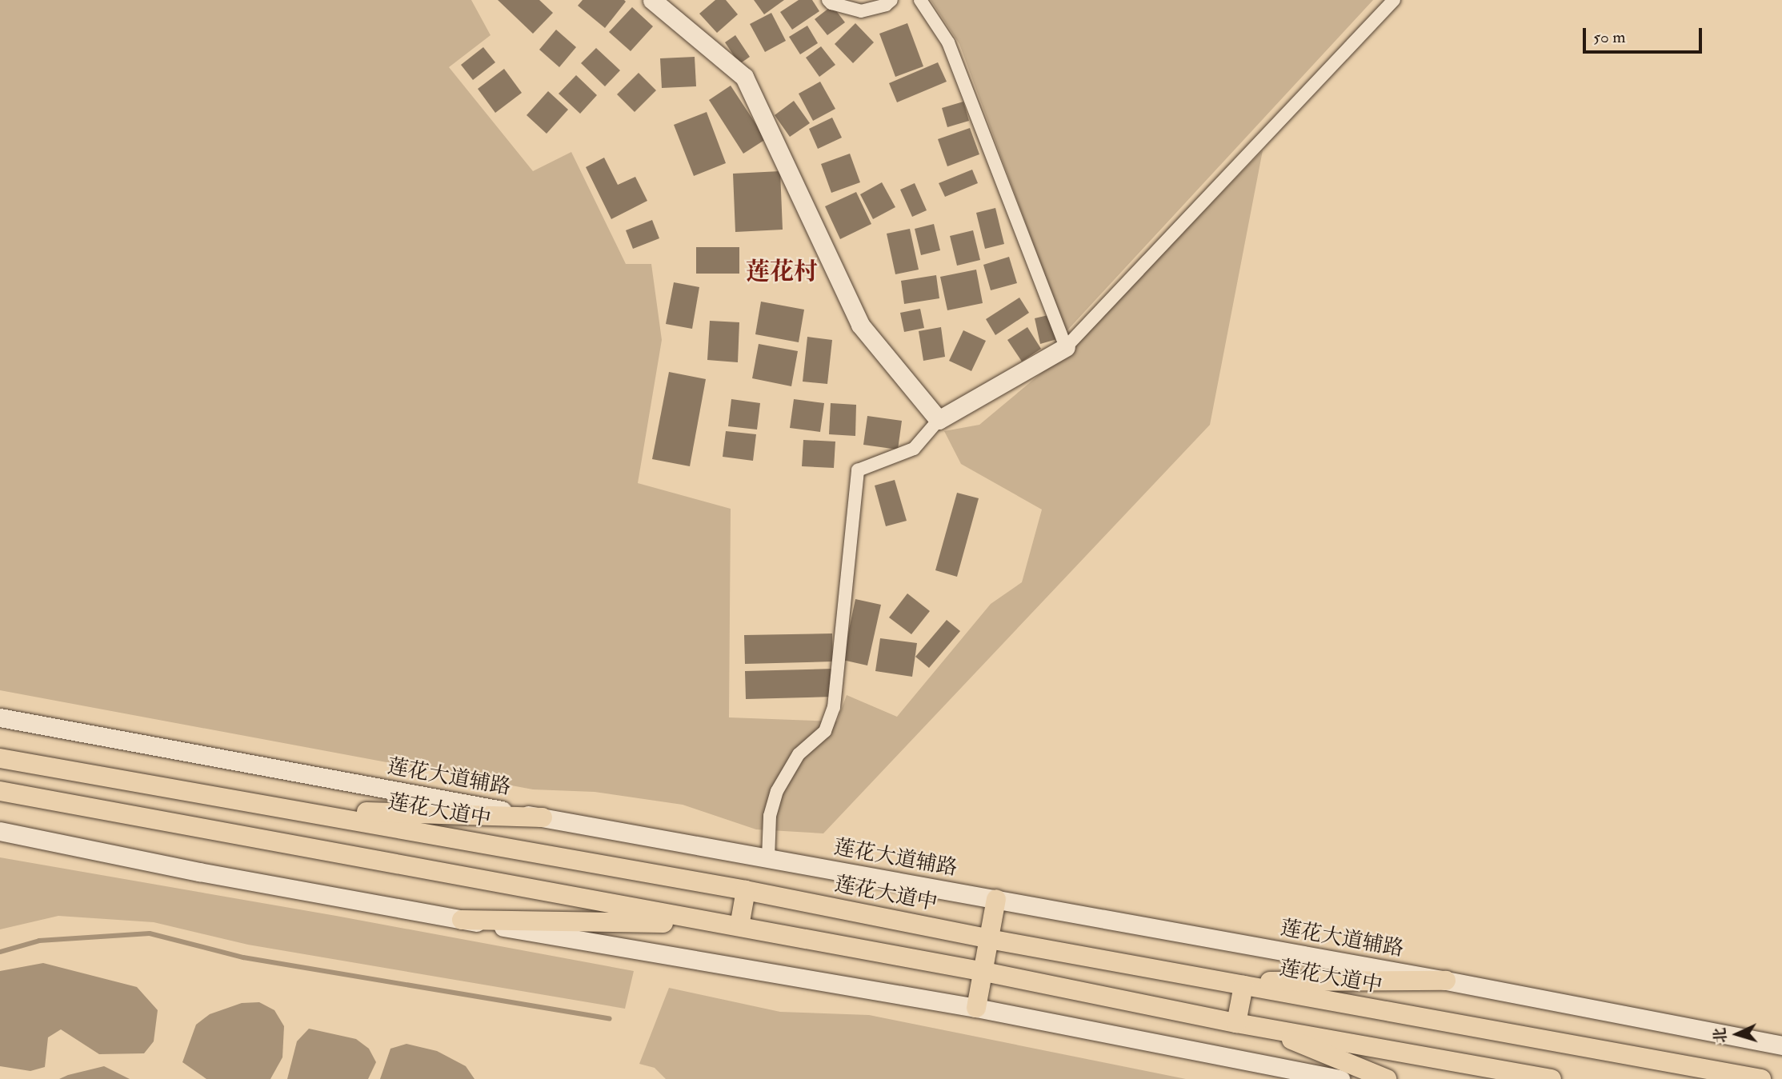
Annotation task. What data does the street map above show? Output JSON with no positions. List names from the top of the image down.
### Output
{
  "streets": {
    "main road": ["莲花大道中"],
    "street": ["莲花大道辅路"]
  },
  "districts": ["莲花村"],
  "scale_bar": "50 m",
  "north": "left"
}
